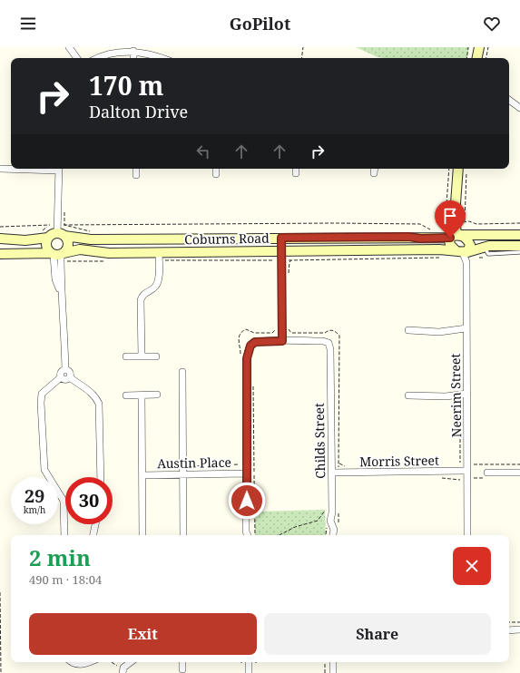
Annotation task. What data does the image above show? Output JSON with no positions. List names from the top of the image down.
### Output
{
  "streets": {
    "street": [
      "Coburns Road",
      "Neerim Street",
      "Childs Street",
      "Morris Street",
      "Austin Place"
    ]
  },
  "crossings": [
    ["Coburns Road", "Neerim Street"],
    ["Neerim Street", "Morris Street"],
    ["Childs Street", "Morris Street"]
  ],
  "page": {
    "header": "GoPilot",
    "turn": ["170 m", "Dalton Drive"],
    "speed": "29 km/h",
    "limit": "30",
    "heading": ["2 min", "490 m · 18:04"],
    "buttons": ["Exit", "Share"]
  }
}
